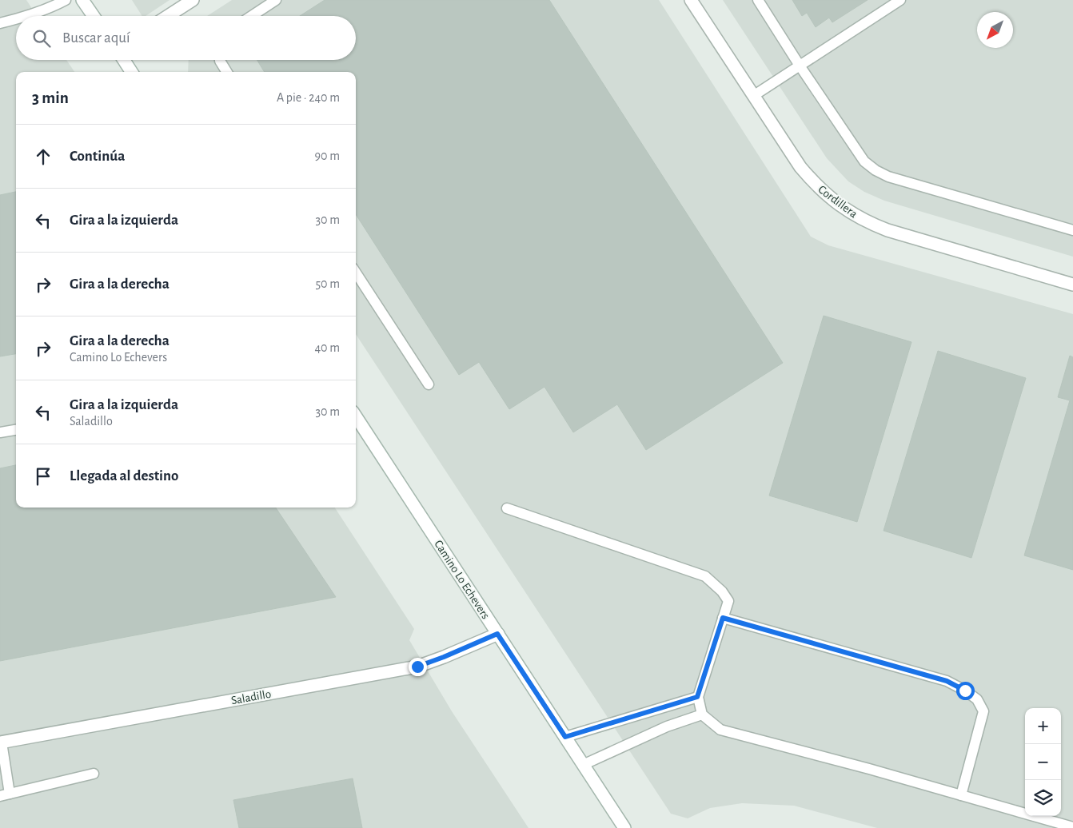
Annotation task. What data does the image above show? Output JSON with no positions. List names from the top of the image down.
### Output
{
  "streets": {
    "street": ["Cordillera", "Camino Lo Echevers", "Saladillo"]
  },
  "crossings": [
    ["Camino Lo Echevers", "Saladillo"]
  ],
  "north": "bottom left",
  "page": {
    "search": "Buscar aquí",
    "heading": ["3 min", "A pie · 240 m"],
    "list": [
      ["Continúa", "90 m"],
      ["Gira a la izquierda", "30 m"],
      ["Gira a la derecha", "50 m"],
      ["Gira a la derecha", "Camino Lo Echevers", "40 m"],
      ["Gira a la izquierda", "Saladillo", "30 m"],
      "Llegada al destino"
    ],
    "map_buttons": ["+", "−"]
  }
}
